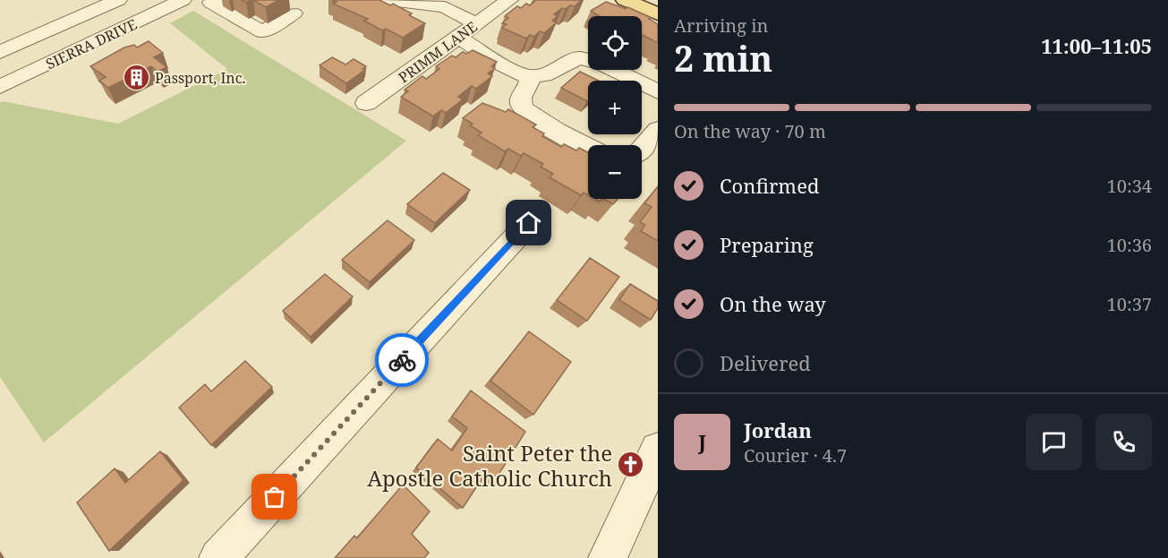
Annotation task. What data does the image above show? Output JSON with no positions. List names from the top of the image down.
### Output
{
  "streets": {
    "street": ["SIERRA DRIVE", "PRIMM LANE"]
  },
  "places": {
    "building": ["Passport, Inc."],
    "church": ["Saint Peter the Apostle Catholic Church"]
  },
  "page": {
    "heading": ["2 min", "Arriving in", "11:00–11:05"],
    "panel": ["Jordan", "Courier · 4.7"],
    "map_buttons": ["+", "−"],
    "bar": "On the way · 70 m",
    "list": [
      ["Confirmed", "10:34"],
      ["Preparing", "10:36"],
      ["On the way", "10:37"],
      "Delivered"
    ],
    "round": "J"
  }
}
